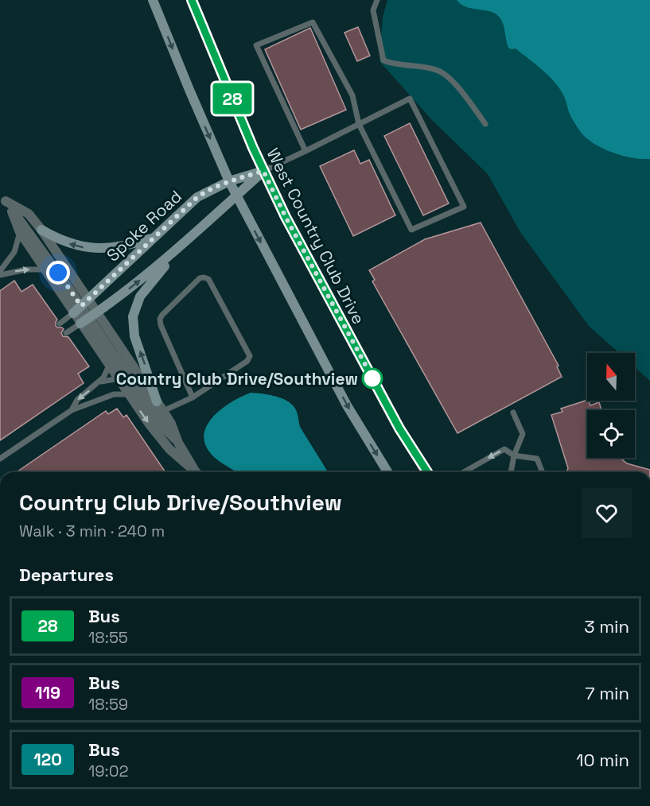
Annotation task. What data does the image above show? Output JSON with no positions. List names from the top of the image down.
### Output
{
  "streets": {
    "street": ["Spoke Road", "West Country Club Drive"]
  },
  "crossings": [
    ["Spoke Road", "West Country Club Drive"]
  ],
  "places": ["Country Club Drive/Southview"],
  "lines": ["bus line 28"],
  "north": "top",
  "page": {
    "on_map": "28",
    "heading": [
      ["Country Club Drive/Southview", "Walk · 3 min · 240 m"],
      "Departures"
    ],
    "list": [
      {
        "mark": "28",
        "name": "Bus",
        "note": "18:55",
        "value": "3 min"
      },
      {
        "mark": "119",
        "name": "Bus",
        "note": "18:59",
        "value": "7 min"
      },
      {
        "mark": "120",
        "name": "Bus",
        "note": "19:02",
        "value": "10 min"
      }
    ]
  }
}
